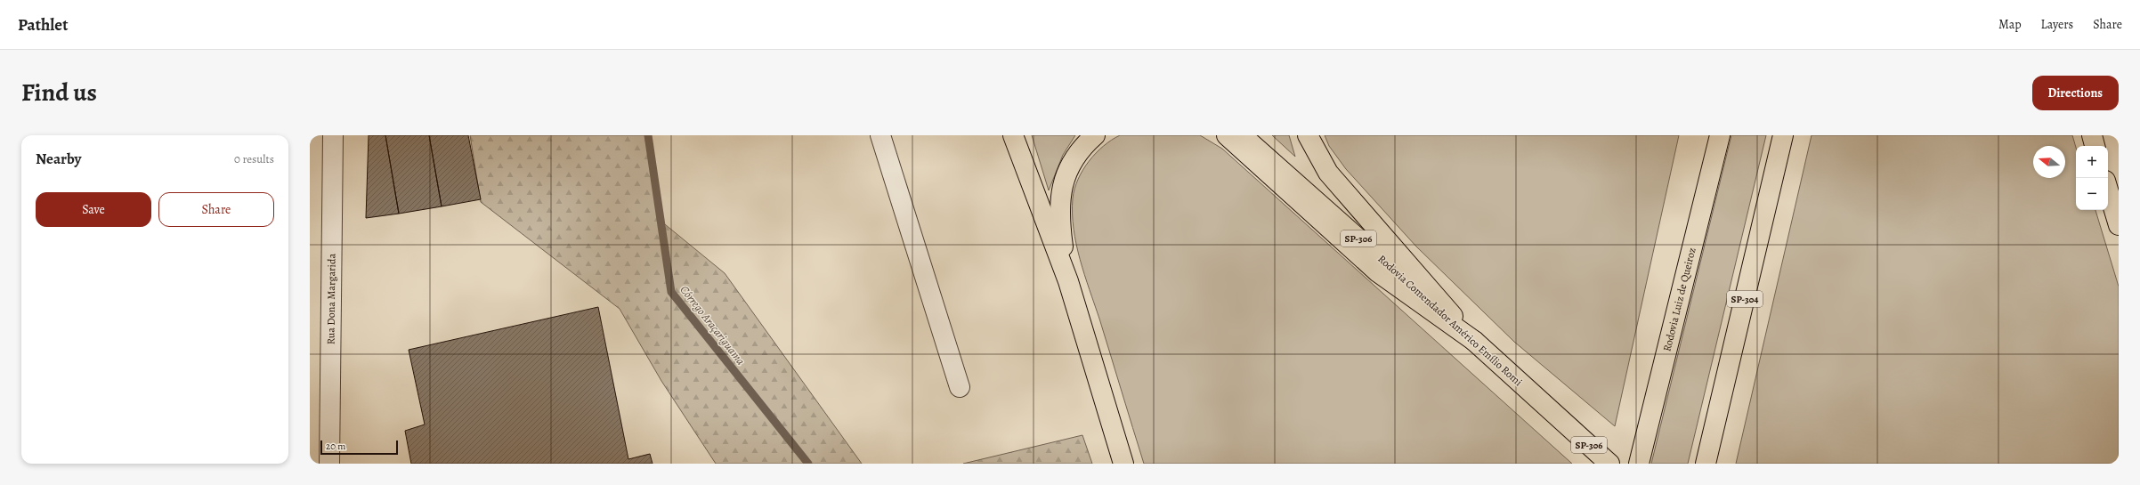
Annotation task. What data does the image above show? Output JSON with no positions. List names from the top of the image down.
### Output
{
  "streets": {
    "main road": [
      "SP-306",
      "SP-304",
      "Rodovia Luiz de Queiroz",
      "Rodovia Comendador Américo Emílio Romi"
    ],
    "street": ["Rua Dona Margarida"]
  },
  "water": ["Córrego Araçariguama"],
  "scale_bar": "20 m",
  "north": "left",
  "page": {
    "header": "Pathlet",
    "nav": ["Map", "Layers", "Share"],
    "title": "Find us",
    "buttons": [
      "Directions",
      ["Save", "Share"]
    ],
    "heading": ["Nearby", "0 results"],
    "map_buttons": ["+", "−"],
    "scale": "20 m"
  }
}
